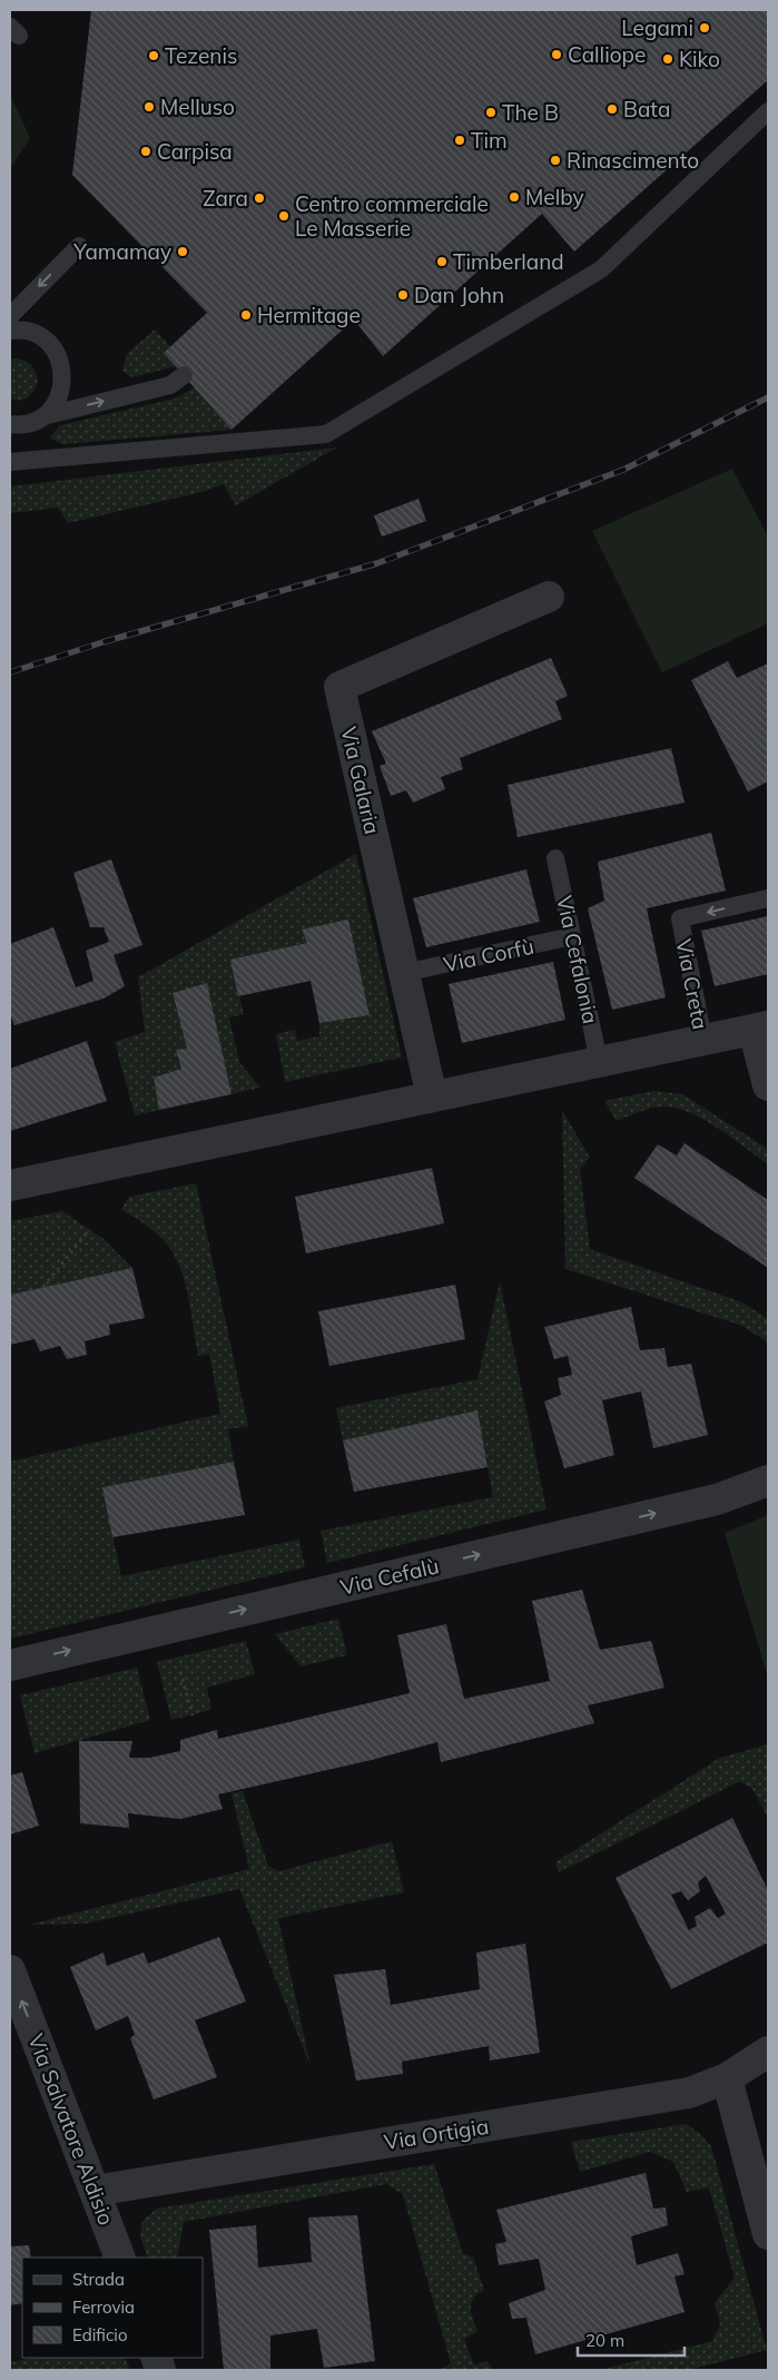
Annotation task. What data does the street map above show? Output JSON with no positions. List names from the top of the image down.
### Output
{
  "streets": {
    "street": [
      "Via Galaria",
      "Via Cefalù",
      "Via Salvatore Aldisio",
      "Via Ortigia"
    ],
    "lane": ["Via Corfù", "Via Cefalonia", "Via Creta"]
  },
  "crossings": [
    ["Via Galaria", "Via Corfù"],
    ["Via Corfù", "Via Cefalonia"],
    ["Via Salvatore Aldisio", "Via Ortigia"]
  ],
  "one_way": ["Via Cefalù", "Via Salvatore Aldisio"],
  "places": [
    "Legami",
    "Calliope",
    "Tezenis",
    "Kiko",
    "Melluso",
    "Bata",
    "The B",
    "Tim",
    "Carpisa",
    "Rinascimento",
    "Melby",
    "Zara",
    "Centro commerciale Le Masserie",
    "Yamamay",
    "Timberland",
    "Dan John",
    "Hermitage"
  ],
  "legend": ["Strada", "Ferrovia", "Edificio"],
  "scale_bar": "20 m"
}
